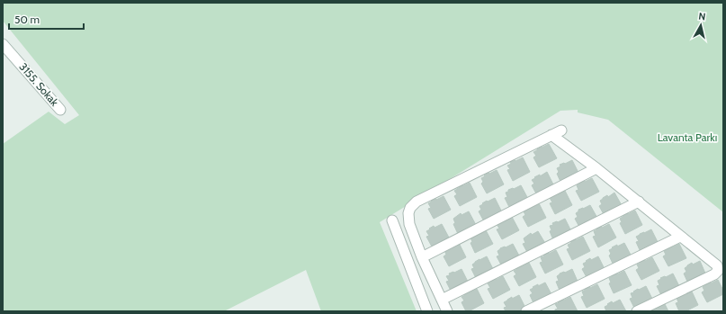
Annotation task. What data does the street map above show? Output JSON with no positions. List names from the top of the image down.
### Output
{
  "streets": {
    "street": ["3155. Sokak"]
  },
  "parks": ["Lavanta Parkı"],
  "scale_bar": "50 m",
  "north": "top"
}
